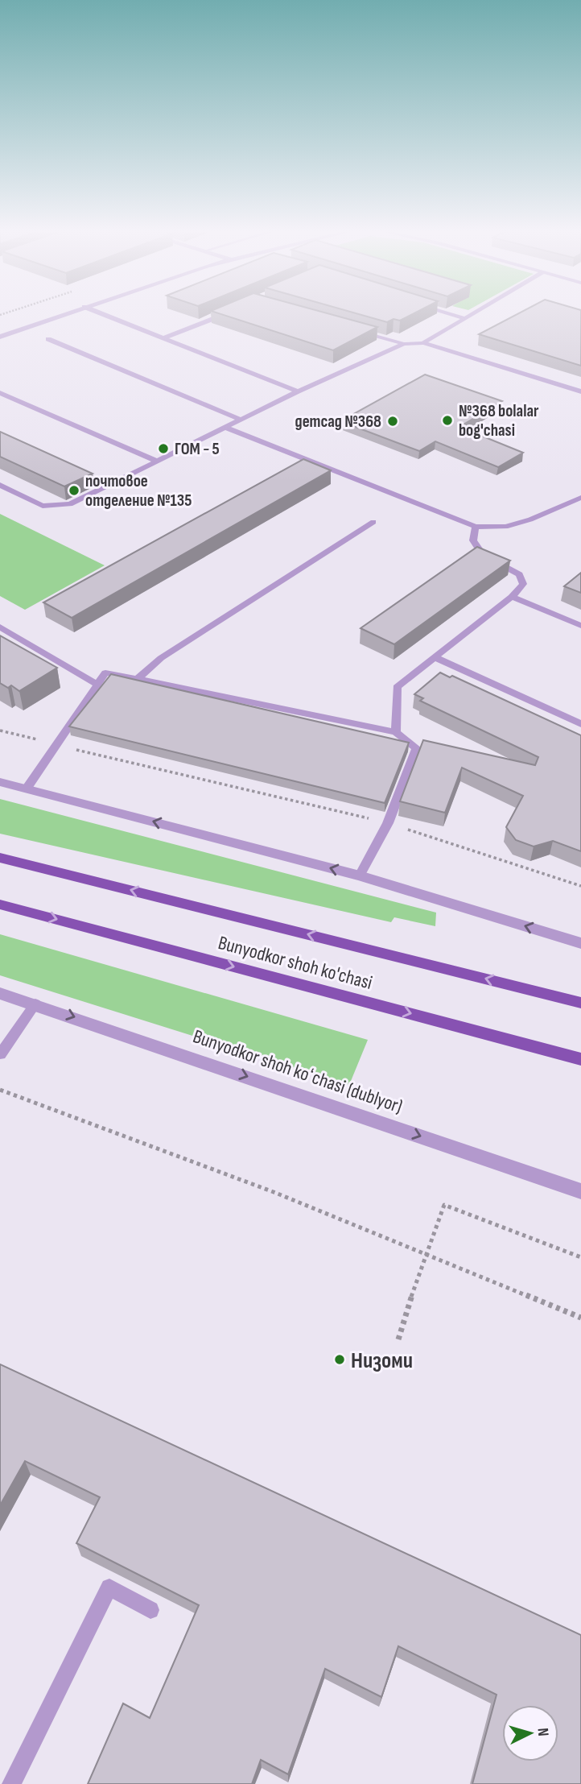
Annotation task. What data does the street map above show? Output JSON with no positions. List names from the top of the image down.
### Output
{
  "streets": {
    "main road": ["Bunyodkor shoh ko'chasi"],
    "street": ["Bunyodkor shoh koʻchasi (dublyor)"]
  },
  "one_way": ["Bunyodkor shoh koʻchasi (dublyor)"],
  "places": [
    "№368 bolalar bog'chasi",
    "детсад №368",
    "ГОМ - 5",
    "почтовое отделение №135",
    "Низоми"
  ],
  "north": "right"
}
